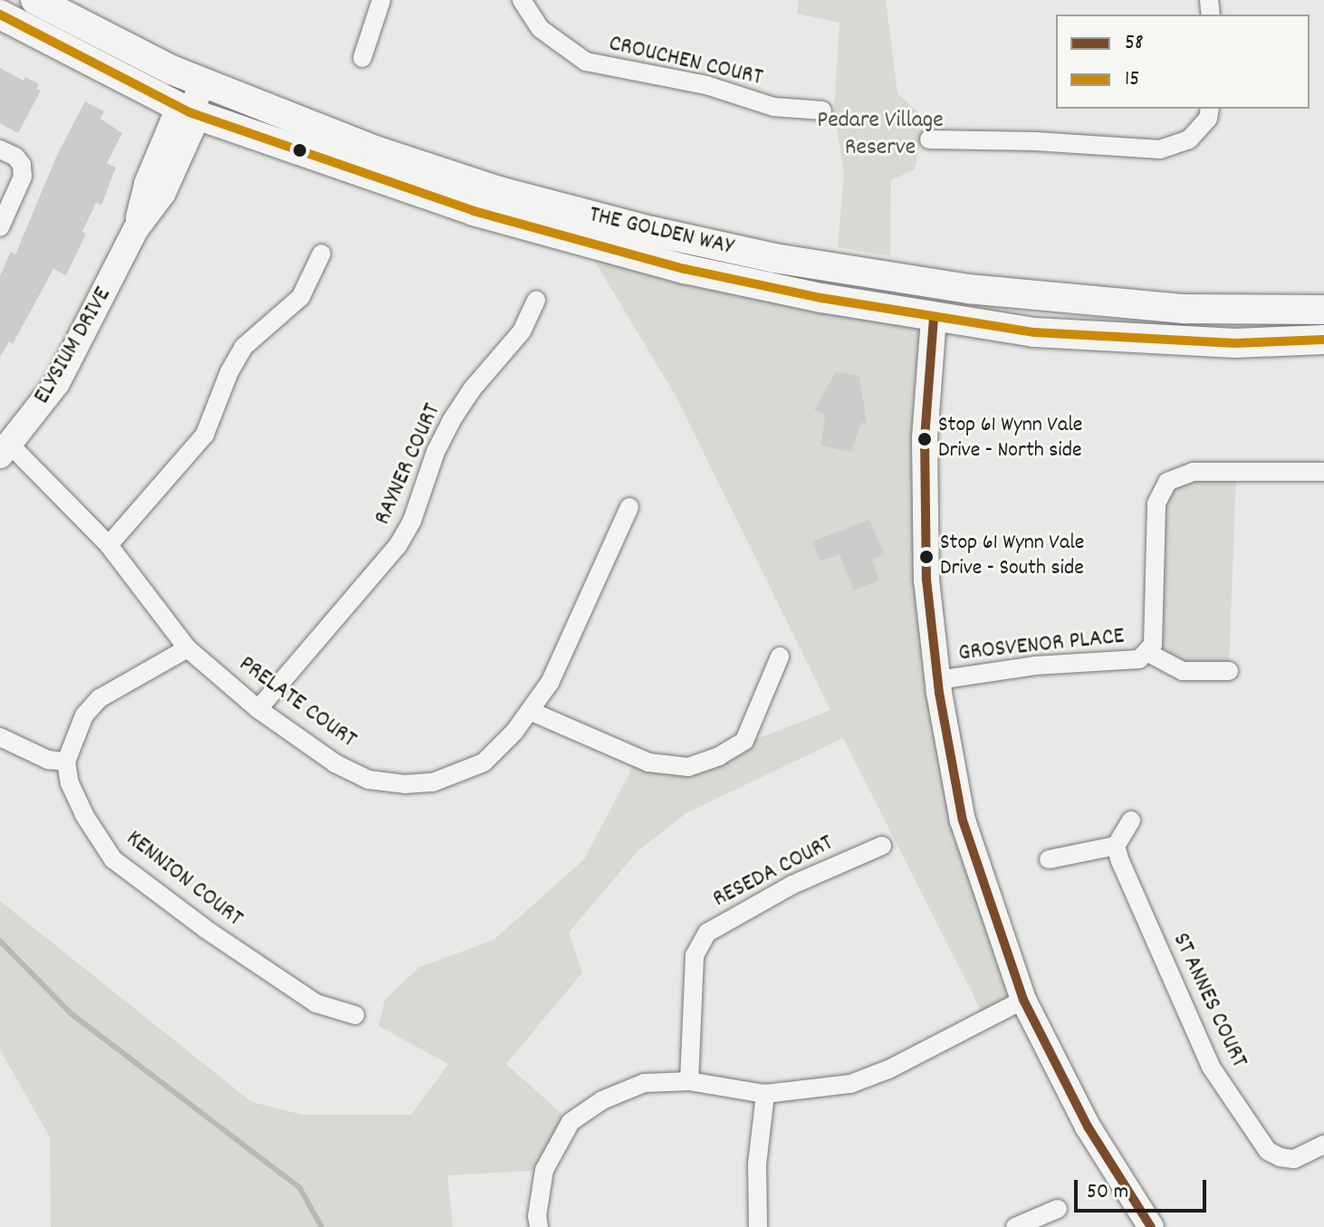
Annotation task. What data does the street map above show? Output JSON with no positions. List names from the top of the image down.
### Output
{
  "streets": {
    "main road": ["THE GOLDEN WAY", "ELYSIUM DRIVE"],
    "street": [
      "CROUCHEN COURT",
      "RAYNER COURT",
      "GROSVENOR PLACE",
      "PRELATE COURT",
      "RESEDA COURT",
      "KENNION COURT",
      "ST ANNES COURT"
    ]
  },
  "crossings": [
    ["THE GOLDEN WAY", "ELYSIUM DRIVE"],
    ["ELYSIUM DRIVE", "PRELATE COURT"],
    ["RAYNER COURT", "PRELATE COURT"]
  ],
  "parks": ["Pedare Village Reserve"],
  "places": ["Stop 61 Wynn Vale Drive - North side", "Stop 61 Wynn Vale Drive - South side"],
  "lines": ["transit line 15", "transit line 58"],
  "legend": ["58", "15"],
  "scale_bar": "50 m"
}
